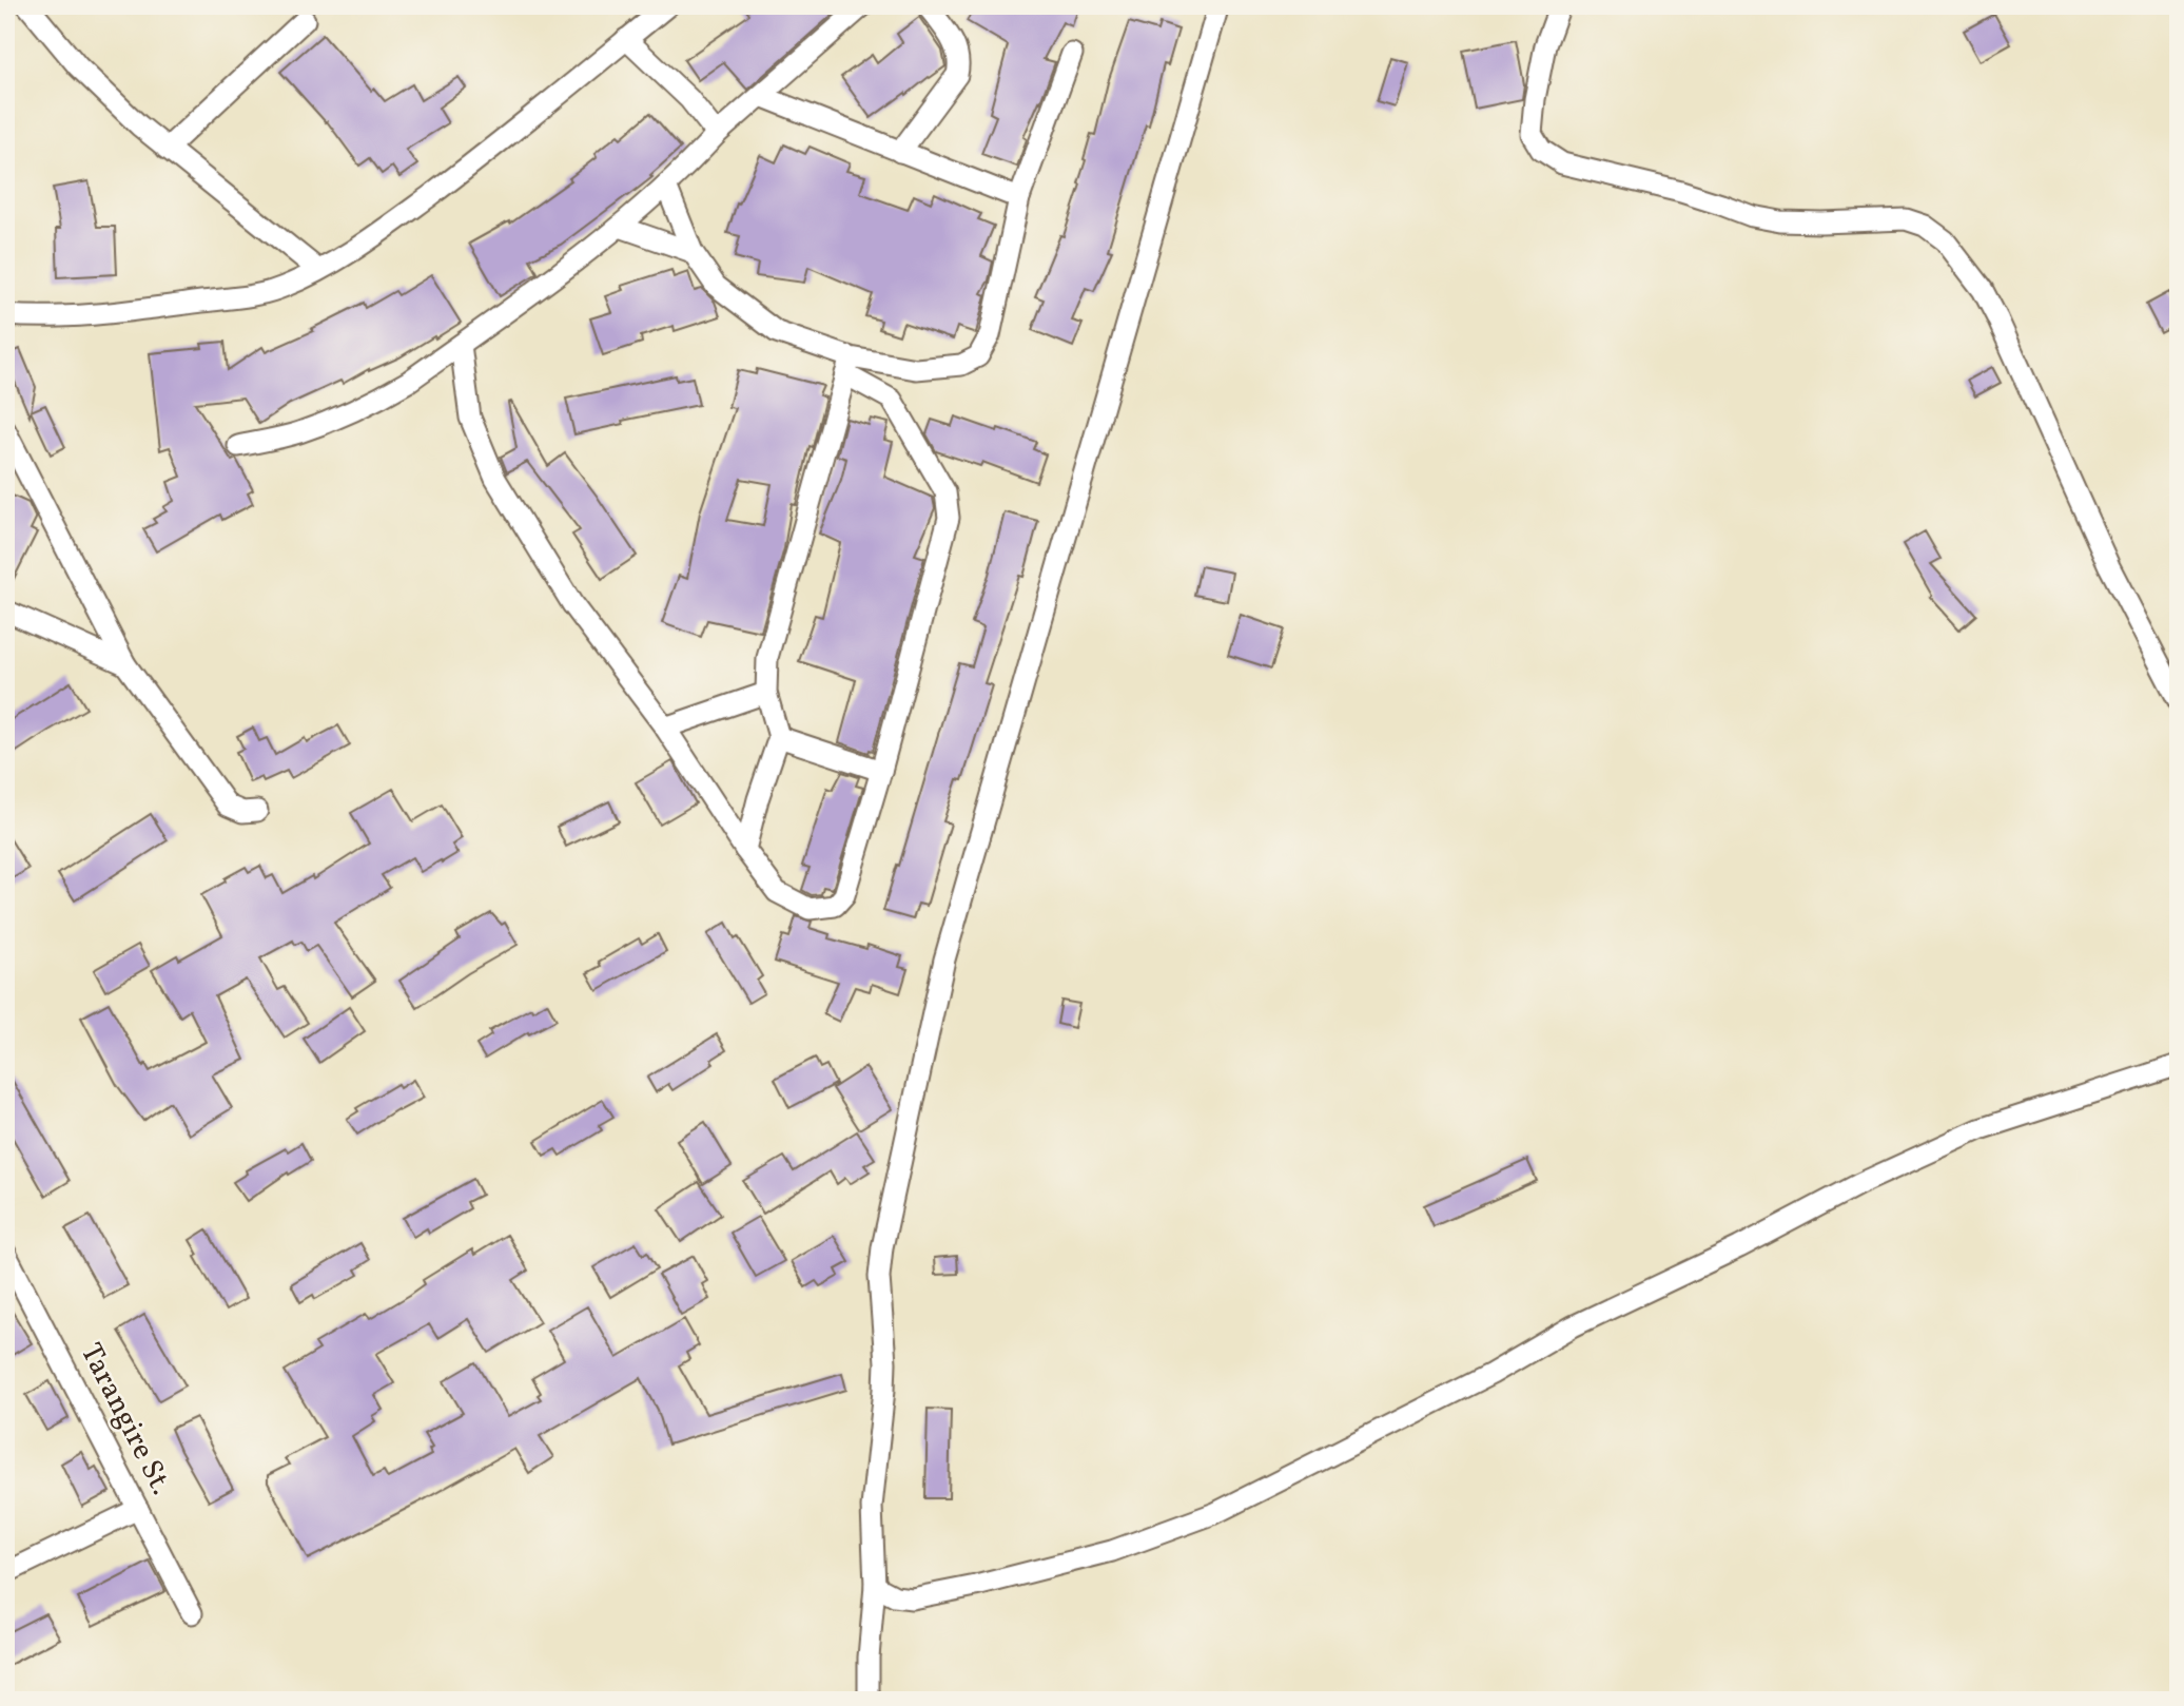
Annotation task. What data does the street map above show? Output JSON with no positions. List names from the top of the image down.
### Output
{
  "streets": {
    "street": ["Tarangire St."]
  }
}
